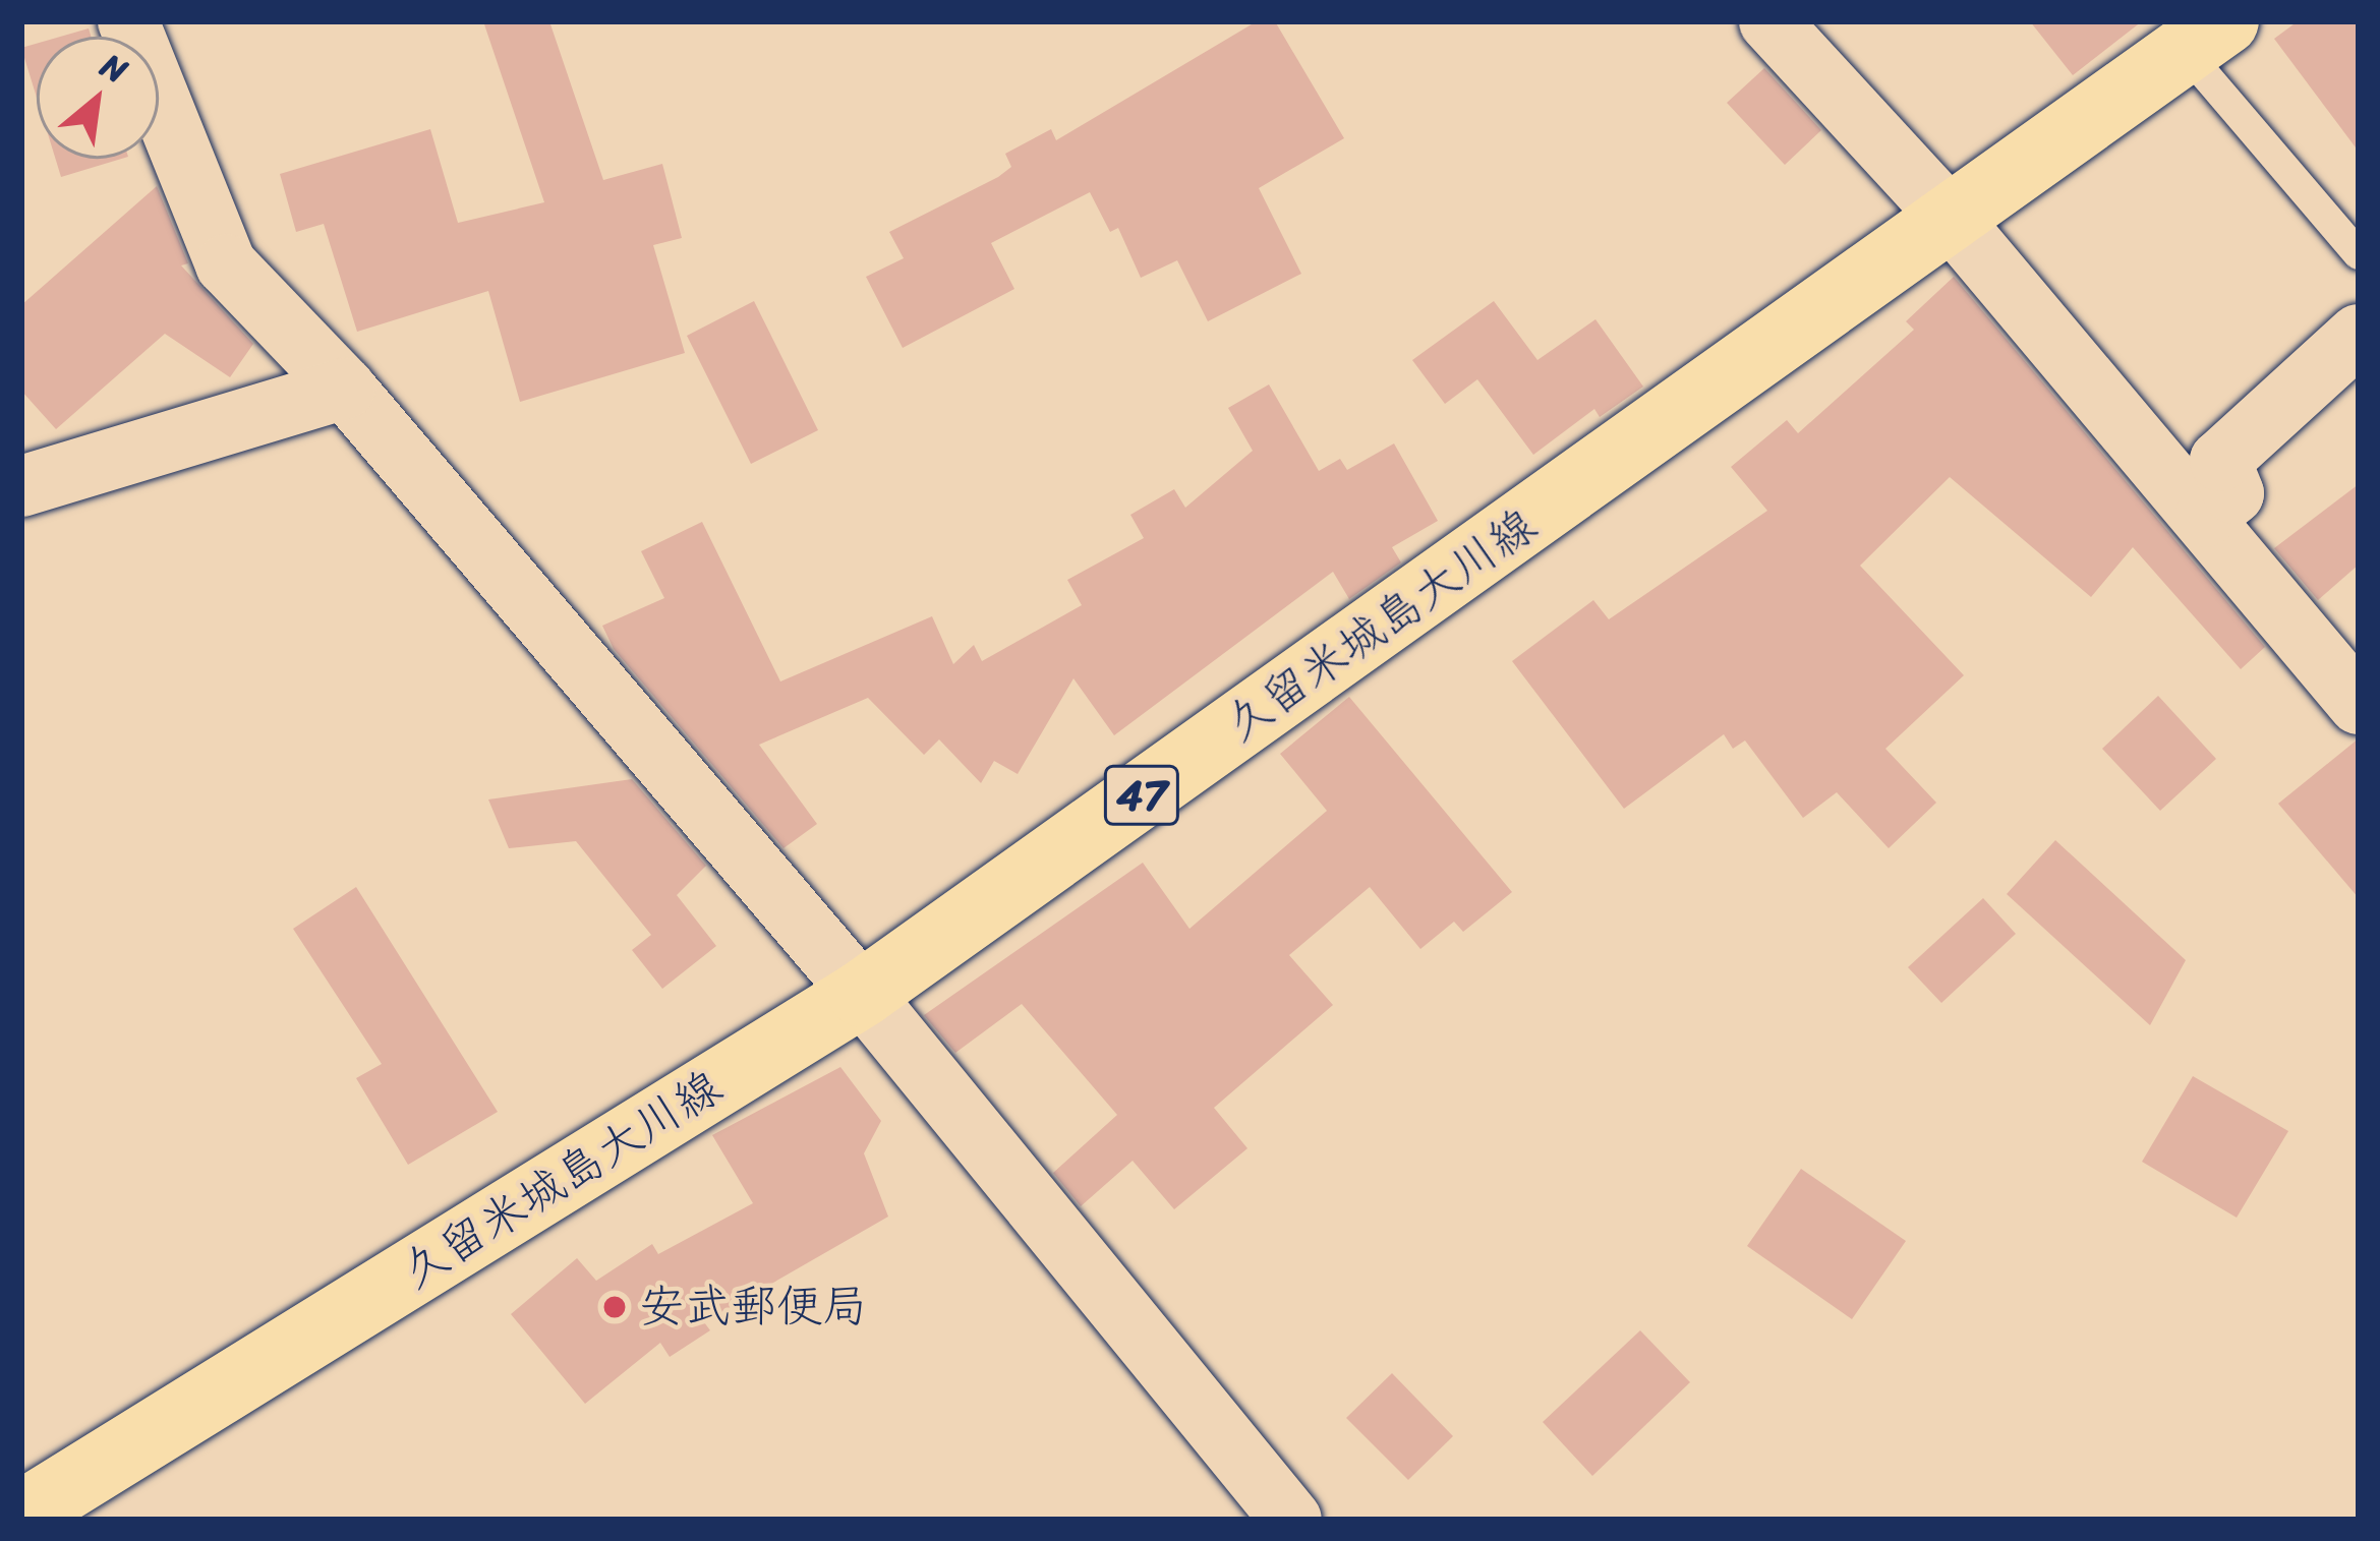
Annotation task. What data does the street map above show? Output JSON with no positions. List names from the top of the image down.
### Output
{
  "streets": {
    "main road": ["久留米城島大川線", "47"]
  },
  "places": ["安武郵便局"],
  "north": "top right"
}
